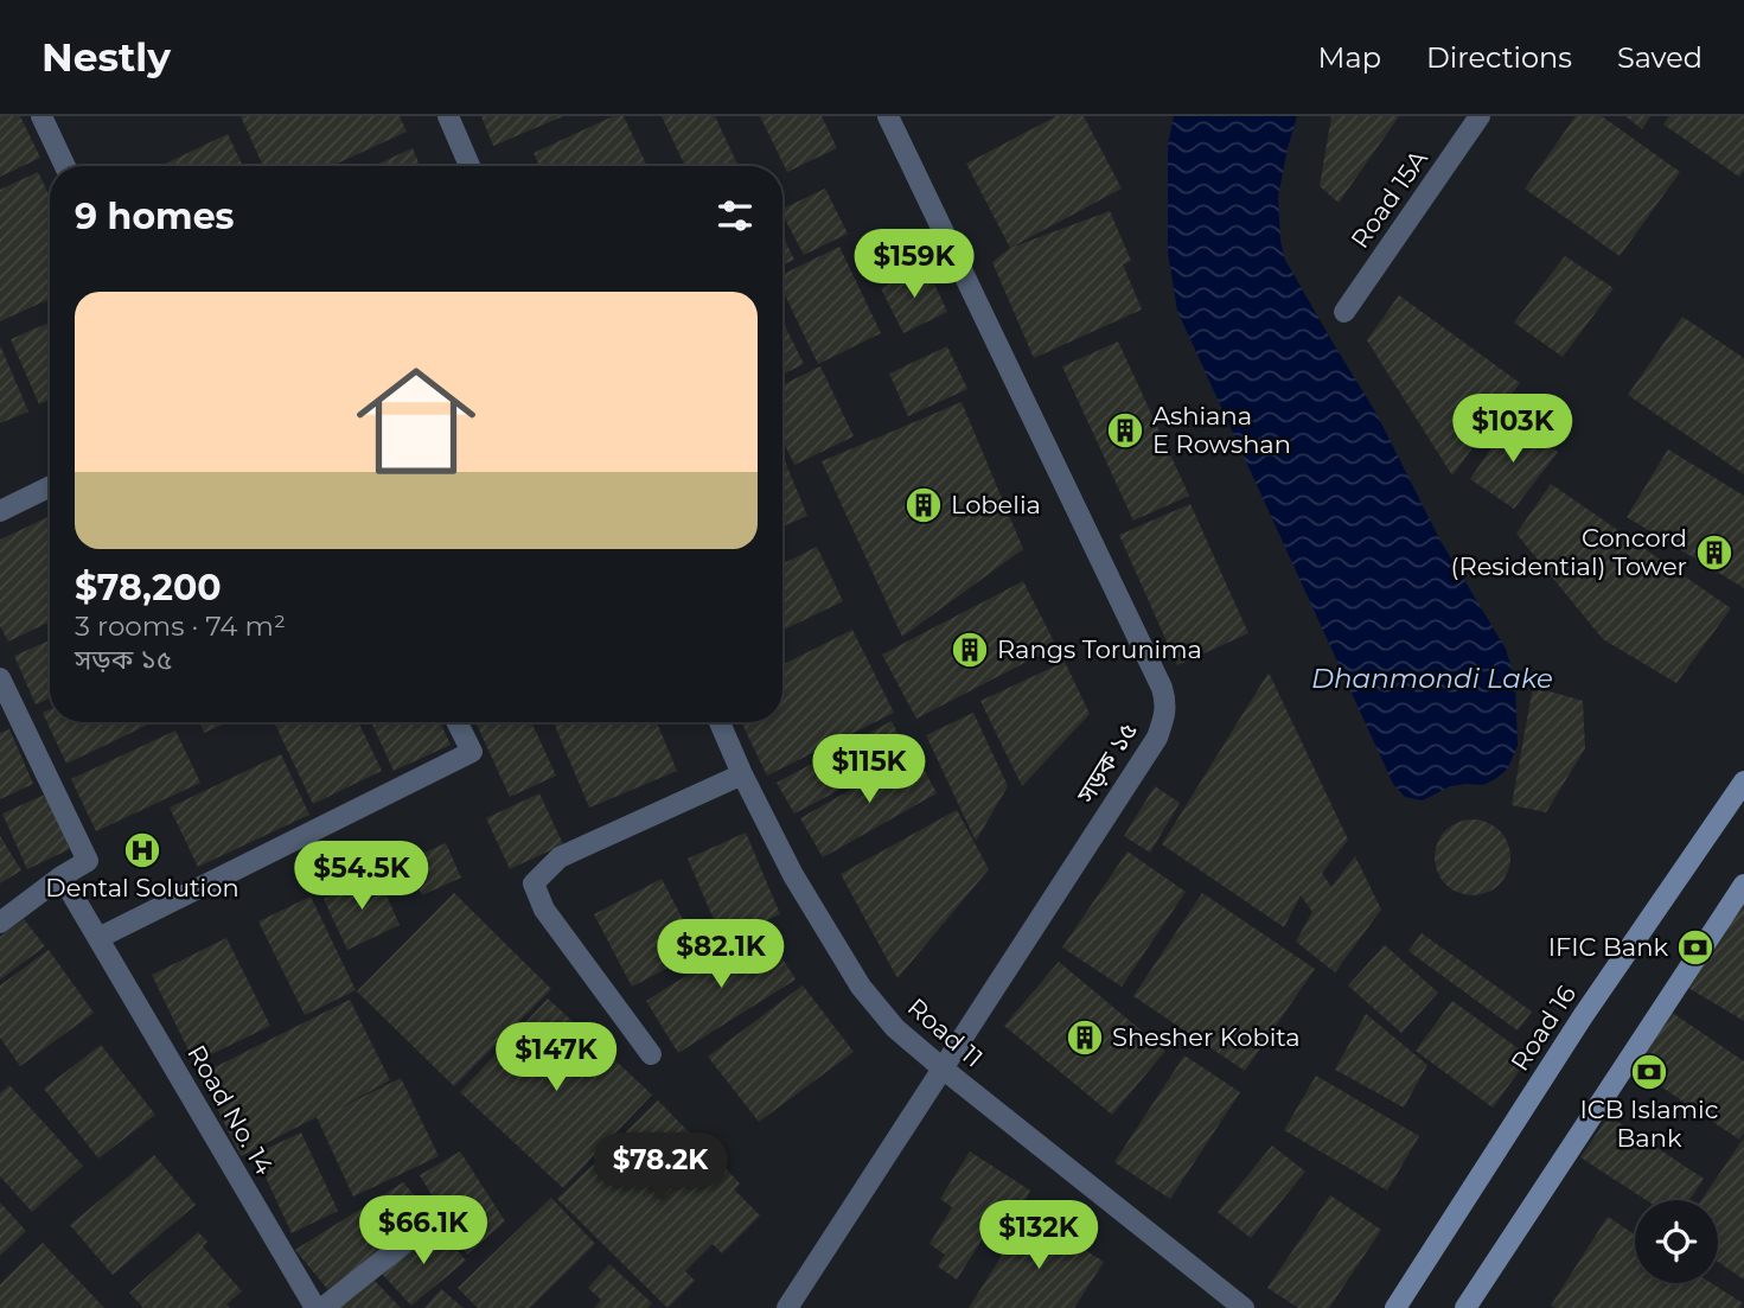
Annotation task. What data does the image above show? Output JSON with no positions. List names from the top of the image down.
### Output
{
  "streets": {
    "main road": ["Road 16"],
    "street": [
      "Road 15A",
      "সড়ক ১৫",
      "Road 11",
      "Road No. 14"
    ]
  },
  "crossings": [
    ["সড়ক ১৫", "Road 11"]
  ],
  "water": ["Dhanmondi Lake"],
  "places": {
    "building": [
      "Ashiana E Rowshan",
      "Lobelia",
      "Concord (Residential) Tower",
      "Rangs Torunima",
      "Shesher Kobita"
    ],
    "hospital": ["Dental Solution"],
    "bank": ["IFIC Bank", "ICB Islamic Bank"]
  },
  "page": {
    "header": "Nestly",
    "nav": ["Map", "Directions", "Saved"],
    "heading": "9 homes",
    "price": [
      "$159K",
      "$103K",
      "$115K",
      "$54.5K",
      "$82.1K",
      "$147K",
      "$78.2K",
      "$66.1K",
      "$132K"
    ],
    "list": [
      {
        "name": "$78,200",
        "note": "3 rooms · 74 m² · সড়ক ১৫"
      }
    ]
  }
}
